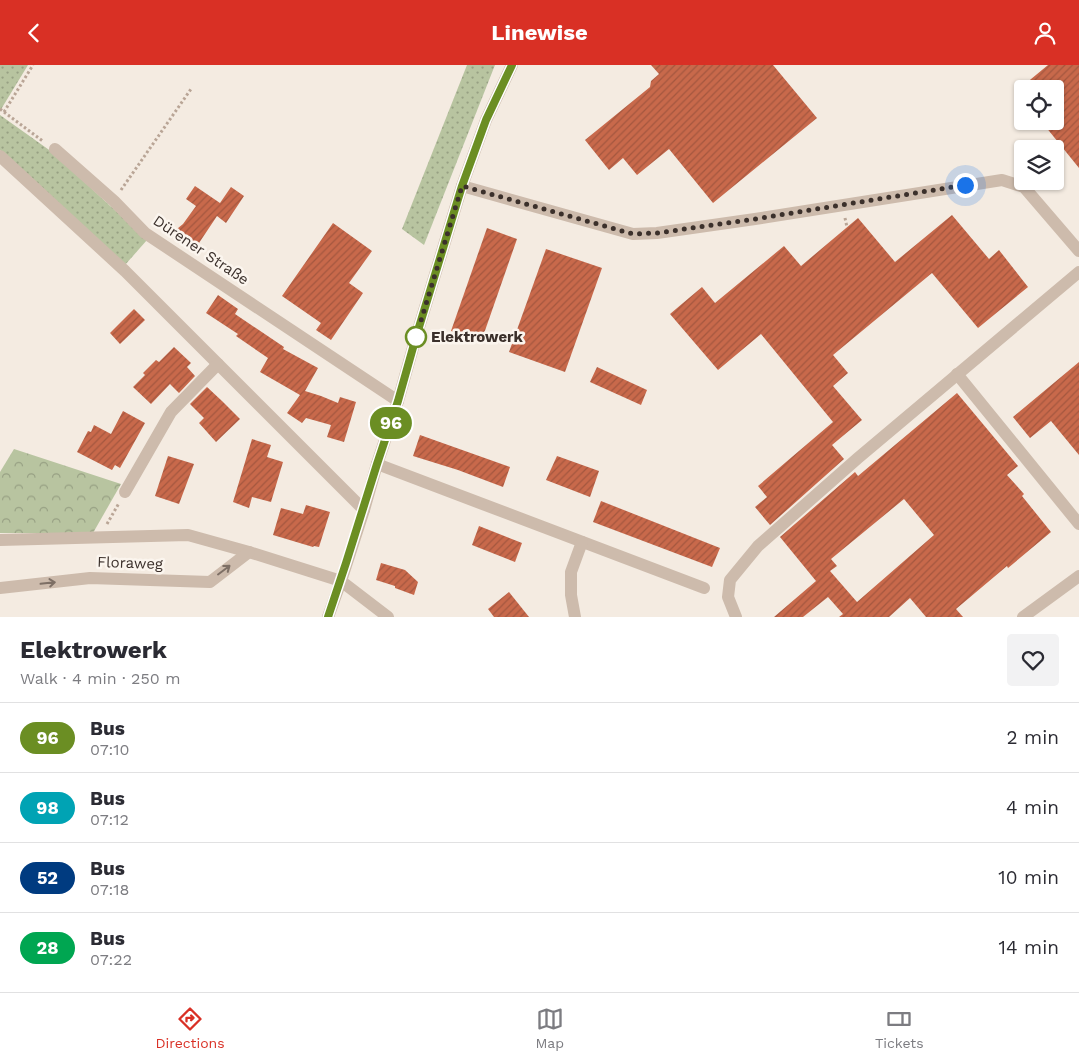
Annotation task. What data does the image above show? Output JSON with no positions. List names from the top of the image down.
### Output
{
  "streets": {
    "street": ["Dürener Straße", "Floraweg"]
  },
  "places": ["Elektrowerk"],
  "lines": ["bus line 96"],
  "page": {
    "header": "Linewise",
    "on_map": "96",
    "heading": ["Elektrowerk", "Walk · 4 min · 250 m"],
    "list": [
      {
        "mark": "96",
        "name": "Bus",
        "note": "07:10",
        "value": "2 min"
      },
      {
        "mark": "98",
        "name": "Bus",
        "note": "07:12",
        "value": "4 min"
      },
      {
        "mark": "52",
        "name": "Bus",
        "note": "07:18",
        "value": "10 min"
      },
      {
        "mark": "28",
        "name": "Bus",
        "note": "07:22",
        "value": "14 min"
      }
    ],
    "tabs": ["Directions", "Map", "Tickets"]
  }
}
